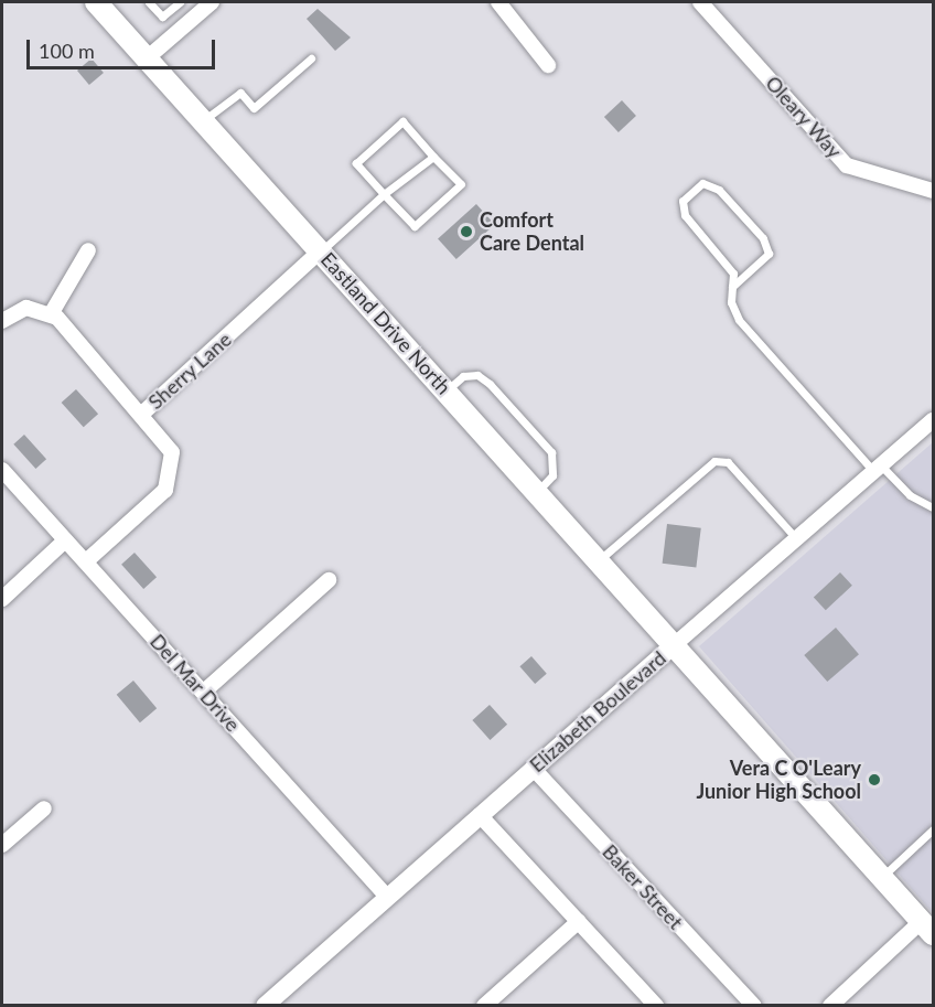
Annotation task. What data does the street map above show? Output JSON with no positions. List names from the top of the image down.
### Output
{
  "streets": {
    "main road": ["Eastland Drive North"],
    "street": [
      "Oleary Way",
      "Sherry Lane",
      "Del Mar Drive",
      "Elizabeth Boulevard",
      "Baker Street"
    ]
  },
  "crossings": [
    ["Eastland Drive North", "Sherry Lane"],
    ["Eastland Drive North", "Elizabeth Boulevard"],
    ["Sherry Lane", "Del Mar Drive"],
    ["Del Mar Drive", "Elizabeth Boulevard"],
    ["Elizabeth Boulevard", "Baker Street"]
  ],
  "places": ["Comfort Care Dental", "Vera C O'Leary Junior High School"],
  "scale_bar": "100 m"
}
